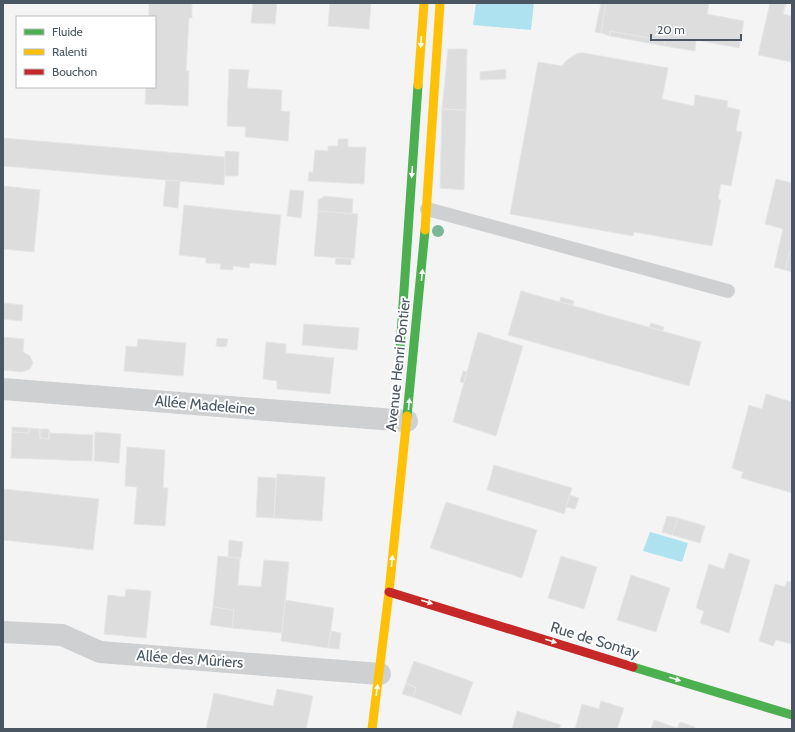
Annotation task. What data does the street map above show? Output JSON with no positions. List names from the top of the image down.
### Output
{
  "streets": {
    "street": [
      "Avenue Henri Pontier",
      "Allée Madeleine",
      "Rue de Sontay",
      "Allée des Mûriers"
    ]
  },
  "crossings": [
    ["Avenue Henri Pontier", "Allée Madeleine"],
    ["Avenue Henri Pontier", "Rue de Sontay"],
    ["Avenue Henri Pontier", "Allée des Mûriers"]
  ],
  "one_way": ["Rue de Sontay"],
  "legend": ["Fluide", "Ralenti", "Bouchon"],
  "scale_bar": "20 m"
}
